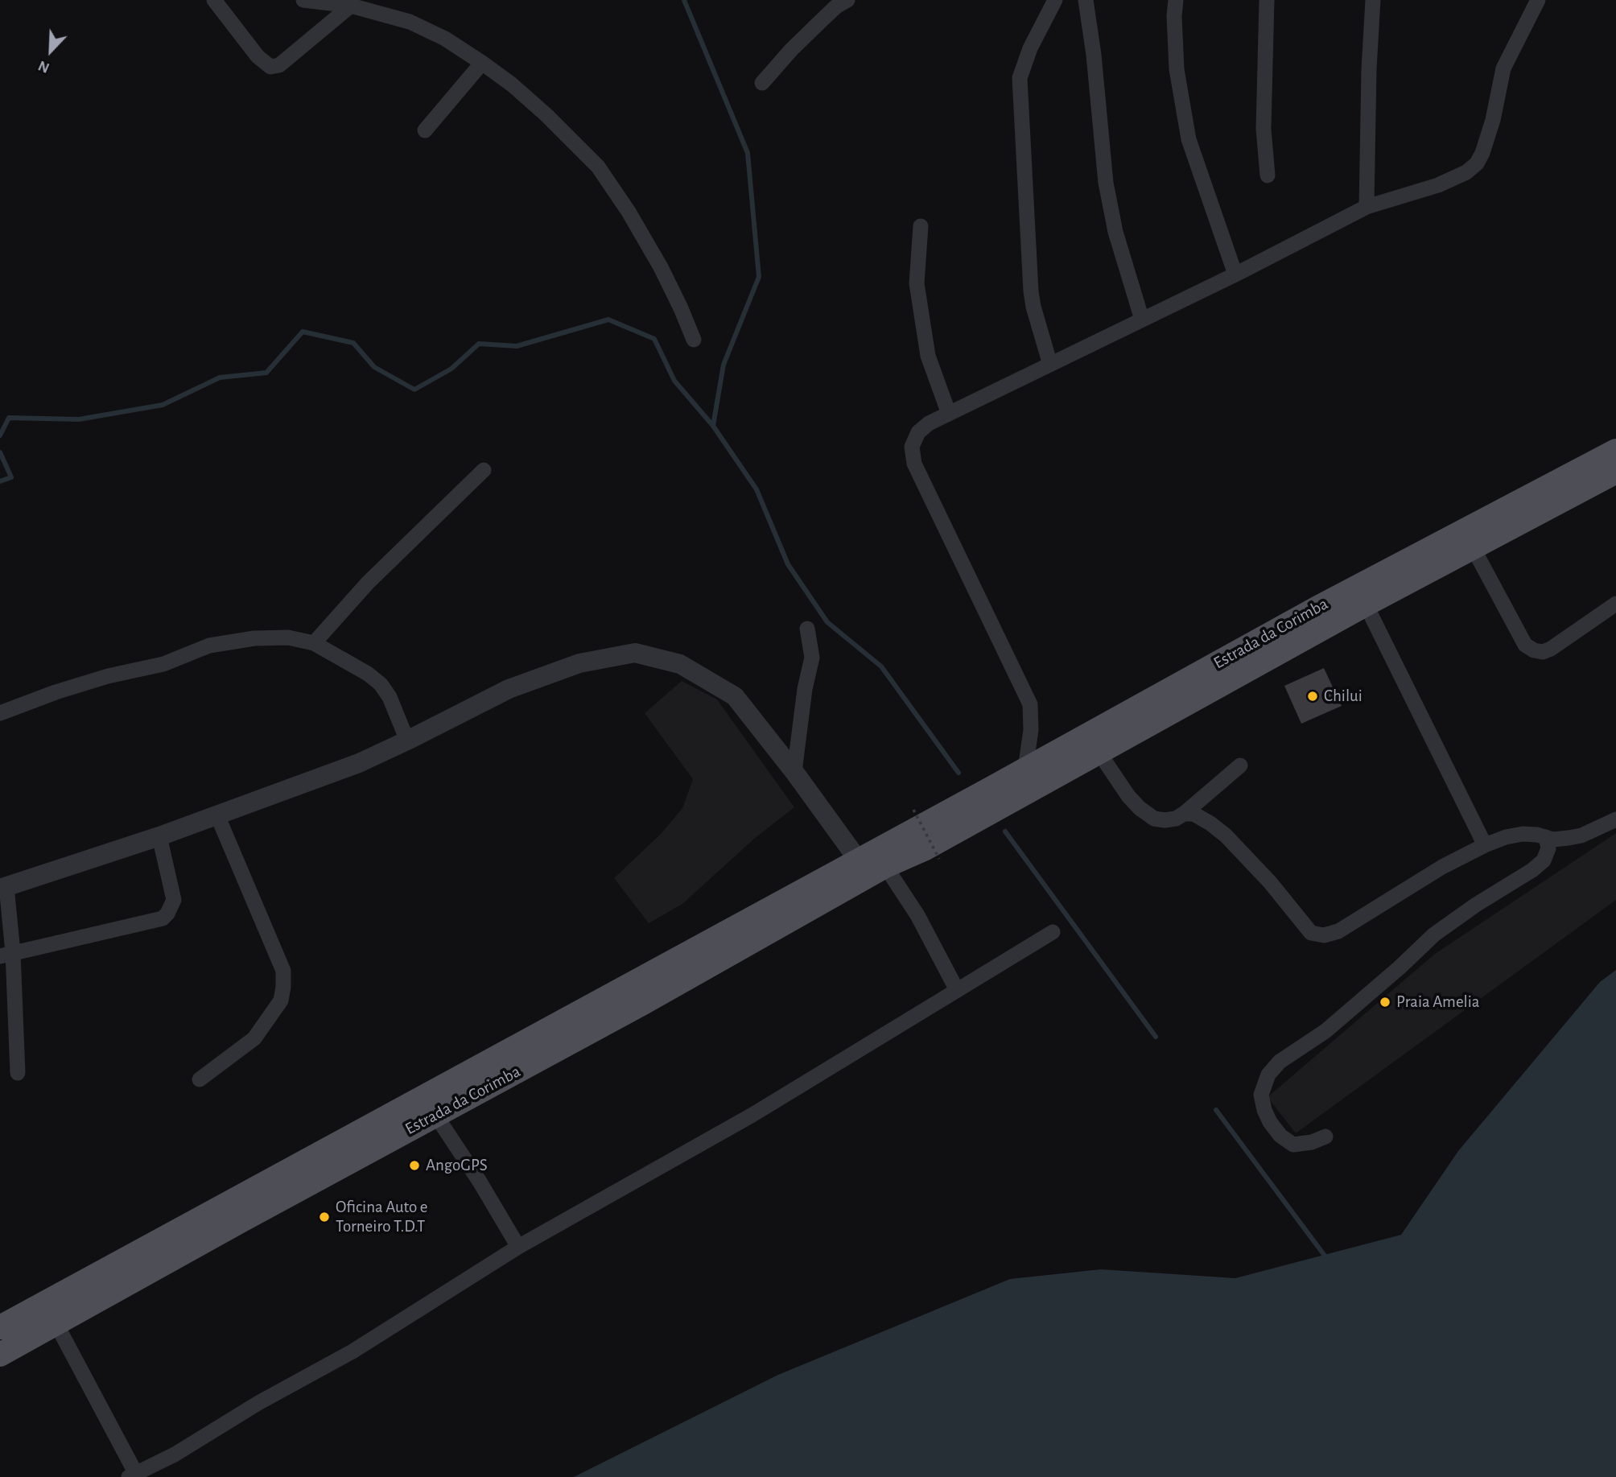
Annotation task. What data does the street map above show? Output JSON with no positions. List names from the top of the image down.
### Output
{
  "streets": {
    "main road": ["Estrada da Corimba"]
  },
  "places": [
    "Chilui",
    "Praia Amelia",
    "AngoGPS",
    "Oficina Auto e Torneiro T.D.T"
  ],
  "north": "bottom left"
}
